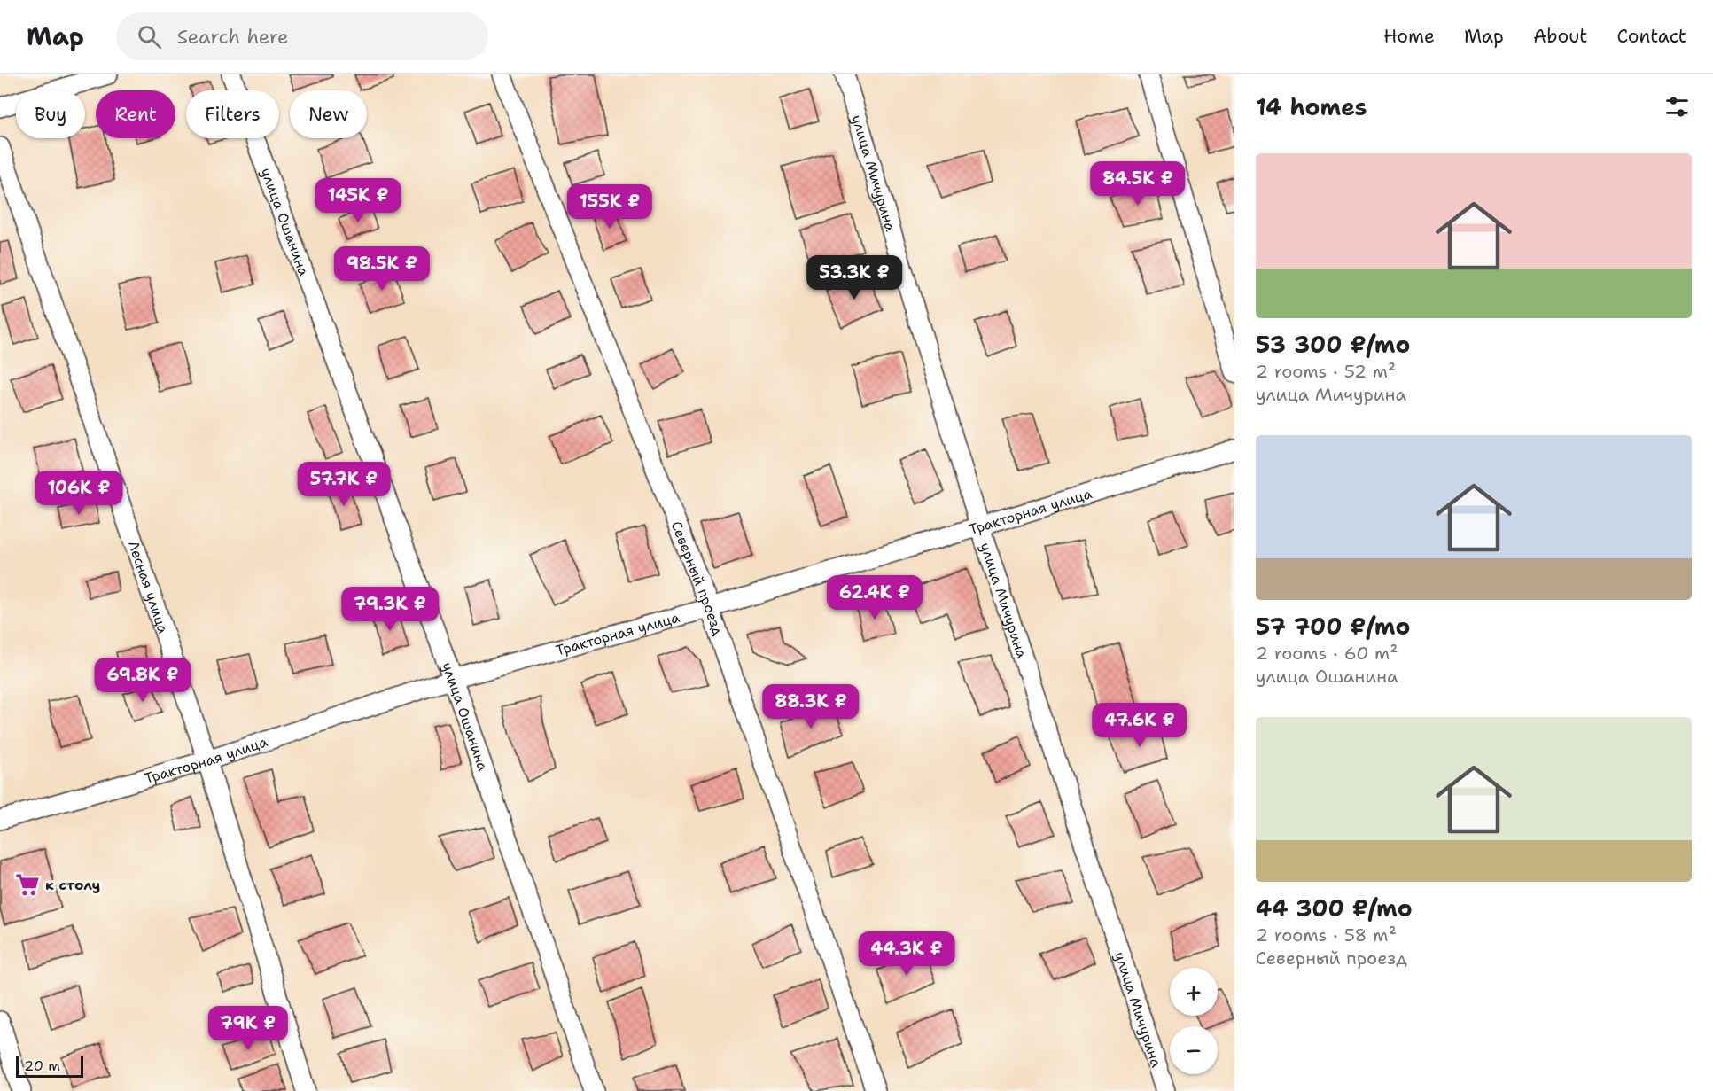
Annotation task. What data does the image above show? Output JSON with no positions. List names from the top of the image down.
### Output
{
  "streets": {
    "street": [
      "улица Мичурина",
      "улица Ошанина",
      "Тракторная улица",
      "Северный проезд",
      "Лесная улица"
    ]
  },
  "crossings": [
    ["улица Мичурина", "Тракторная улица"],
    ["улица Ошанина", "Тракторная улица"],
    ["Тракторная улица", "Северный проезд"],
    ["Тракторная улица", "Лесная улица"]
  ],
  "places": {
    "supermarket": ["к столу"]
  },
  "scale_bar": "20 m",
  "page": {
    "header": "Map",
    "search": "Search here",
    "nav": [
      "Home",
      "Map",
      "About",
      "Contact"
    ],
    "heading": "14 homes",
    "chip": [
      "Buy",
      "Rent",
      "Filters",
      "New"
    ],
    "list": [
      {
        "name": "53 300 ₽/mo",
        "note": "2 rooms · 52 m² · улица Мичурина"
      },
      {
        "name": "57 700 ₽/mo",
        "note": "2 rooms · 60 m² · улица Ошанина"
      },
      {
        "name": "44 300 ₽/mo",
        "note": "2 rooms · 58 m² · Северный проезд"
      }
    ],
    "price": [
      "84.5K ₽",
      "145K ₽",
      "155K ₽",
      "98.5K ₽",
      "53.3K ₽",
      "57.7K ₽",
      "106K ₽",
      "62.4K ₽",
      "79.3K ₽",
      "69.8K ₽",
      "88.3K ₽",
      "47.6K ₽",
      "44.3K ₽",
      "79K ₽"
    ],
    "map_buttons": ["+", "−"],
    "scale": "20 m"
  }
}
